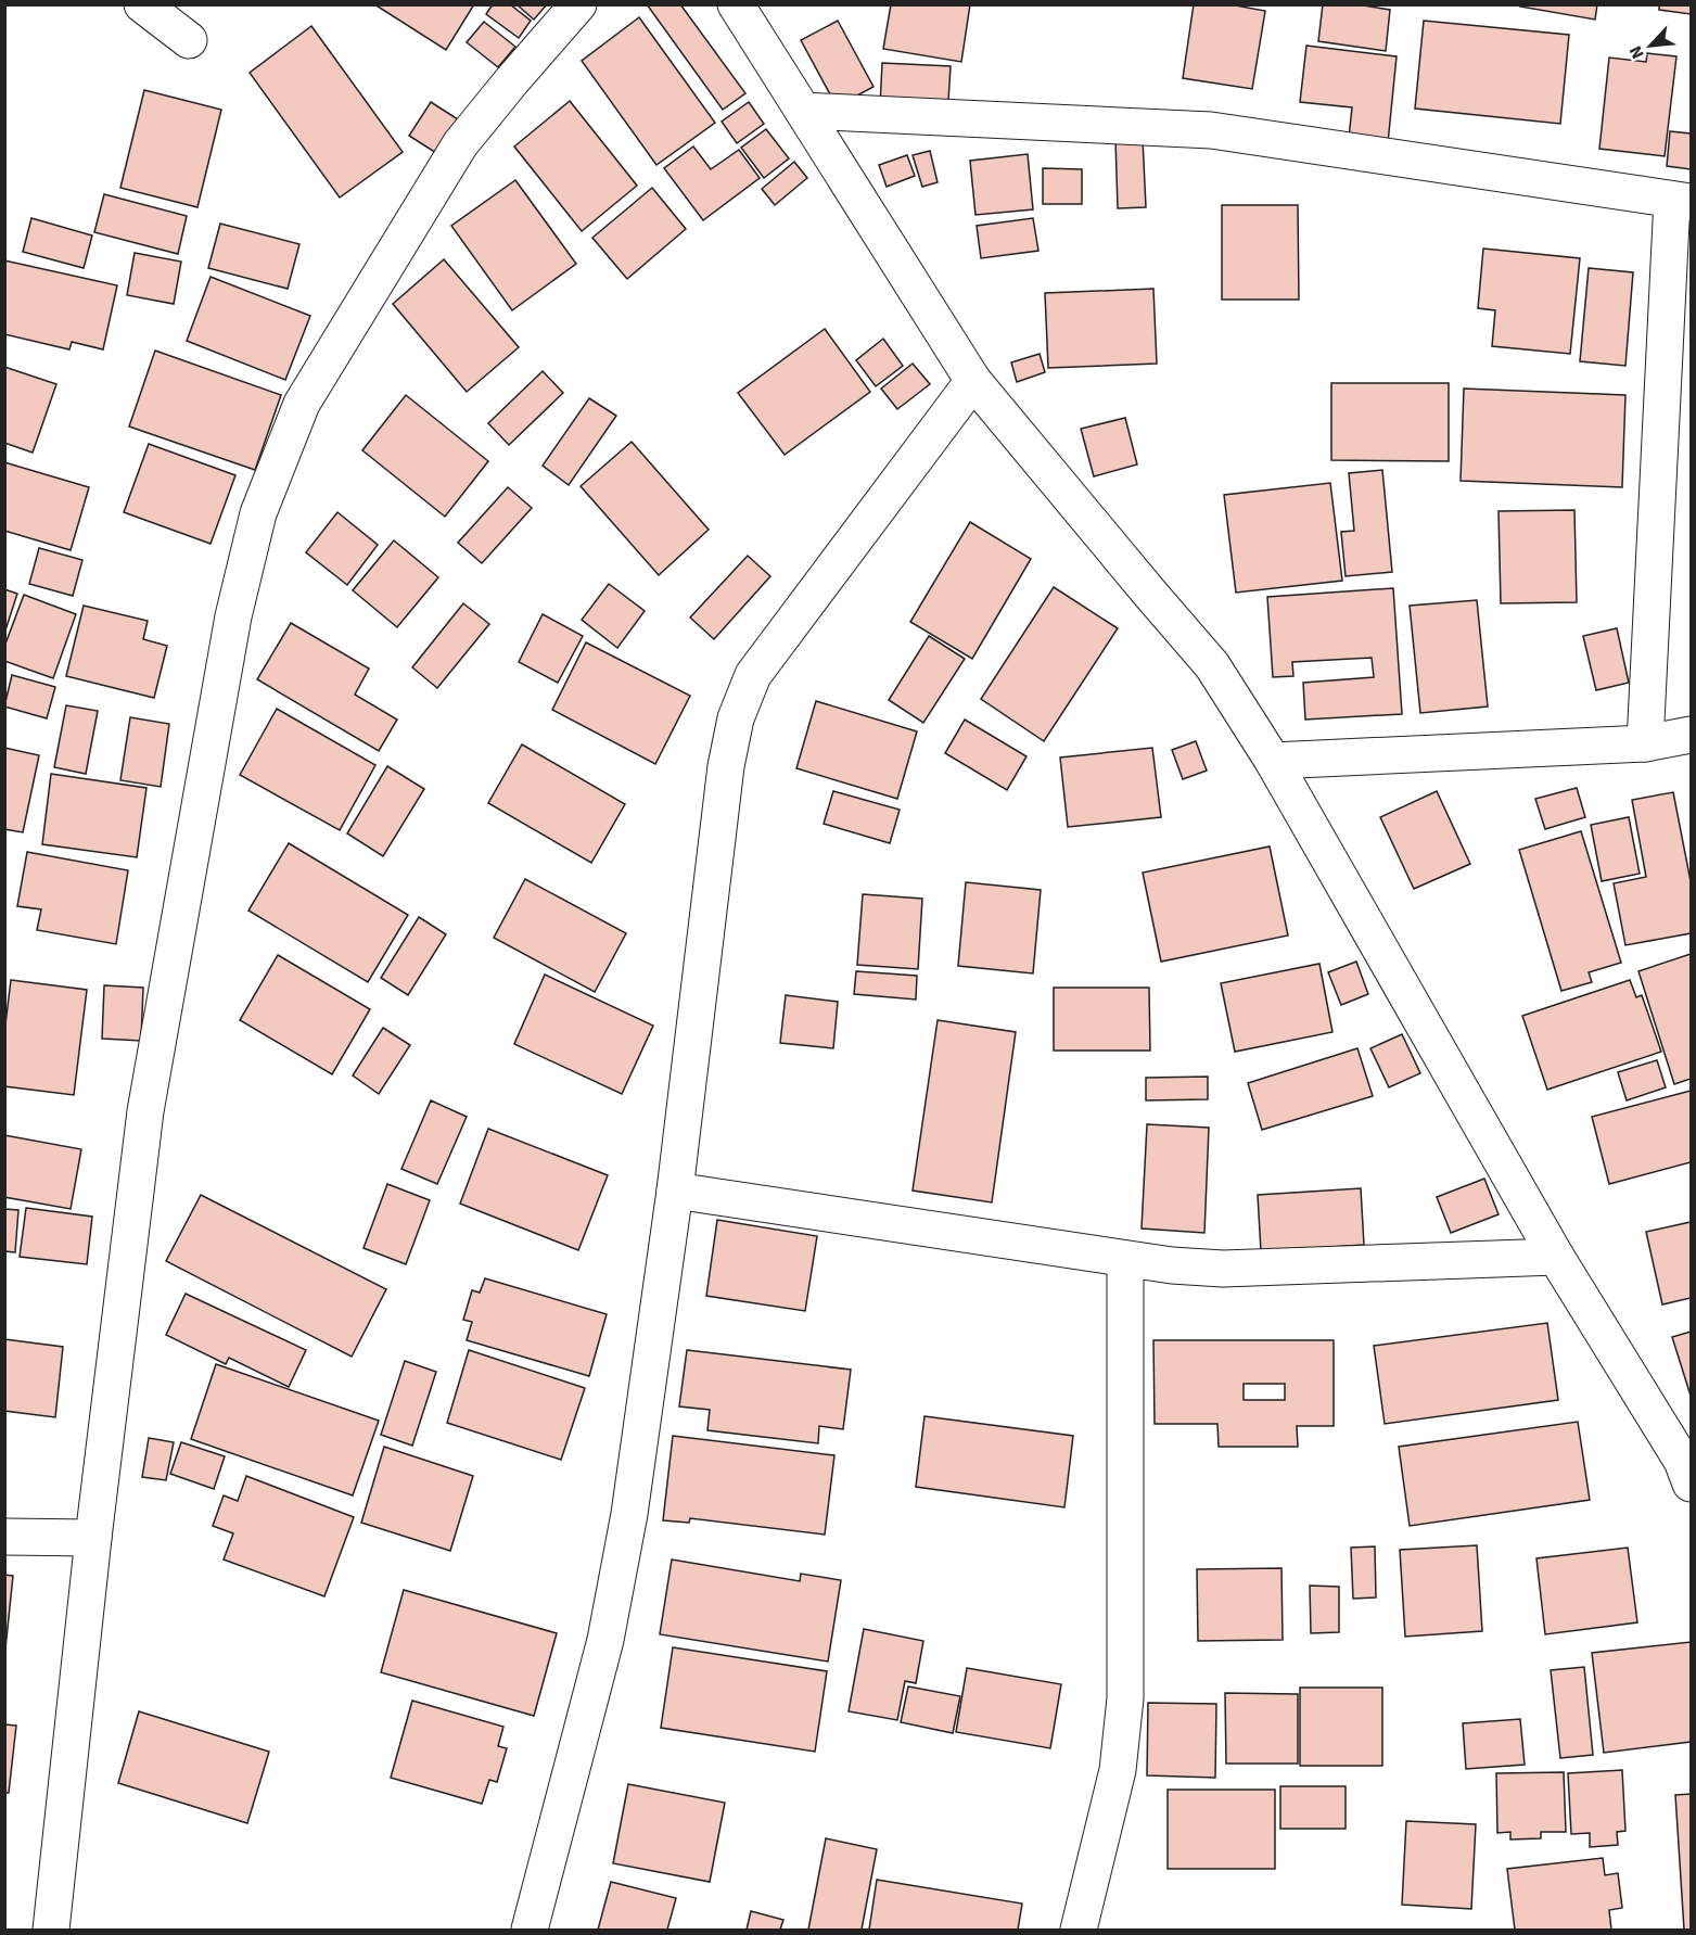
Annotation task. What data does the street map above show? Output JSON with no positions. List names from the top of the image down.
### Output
{
  "north": "bottom left"
}
